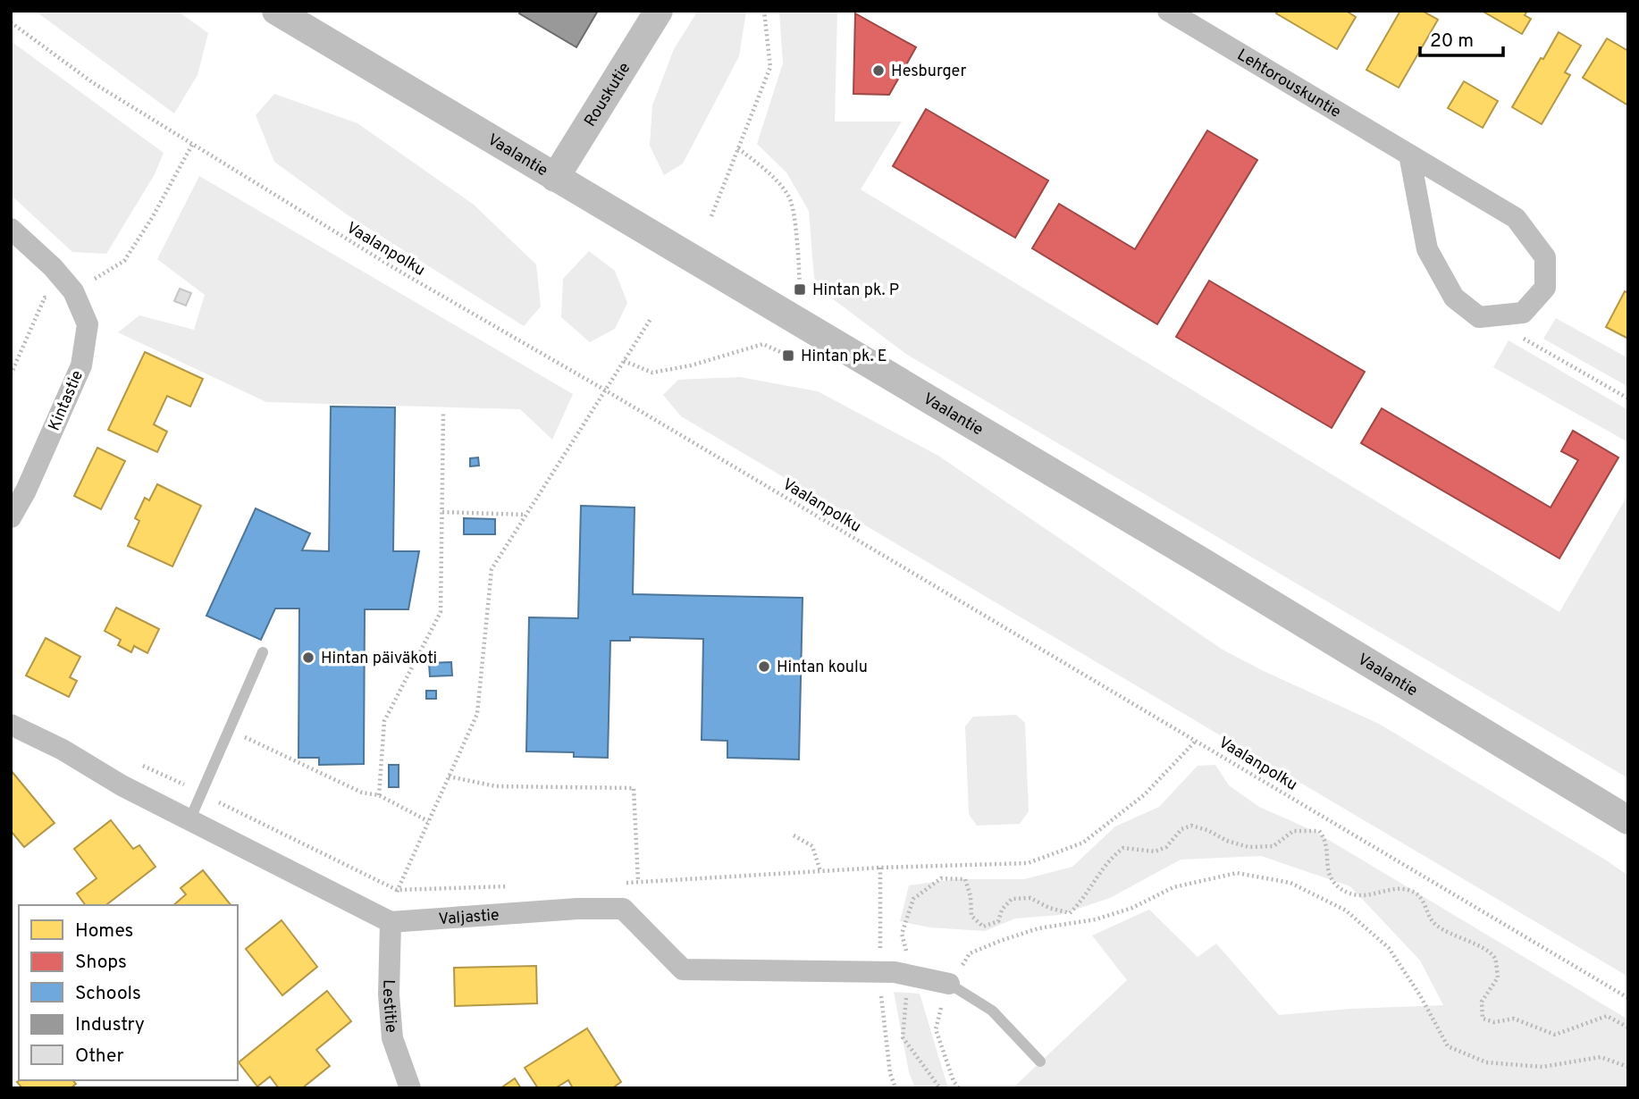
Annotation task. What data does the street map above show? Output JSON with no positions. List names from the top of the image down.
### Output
{
  "streets": {
    "street": [
      "Lehtorouskuntie",
      "Rouskutie",
      "Vaalantie",
      "Kintastie",
      "Valjastie",
      "Lestitie"
    ],
    "path": ["Vaalanpolku"]
  },
  "crossings": [
    ["Rouskutie", "Vaalantie"],
    ["Valjastie", "Lestitie"]
  ],
  "places": {
    "other": ["Hesburger", "Hintan päiväkoti", "Hintan koulu"],
    "transit": ["Hintan pk. P", "Hintan pk. E"]
  },
  "legend": [
    "Homes",
    "Shops",
    "Schools",
    "Industry",
    "Other"
  ],
  "scale_bar": "20 m"
}
